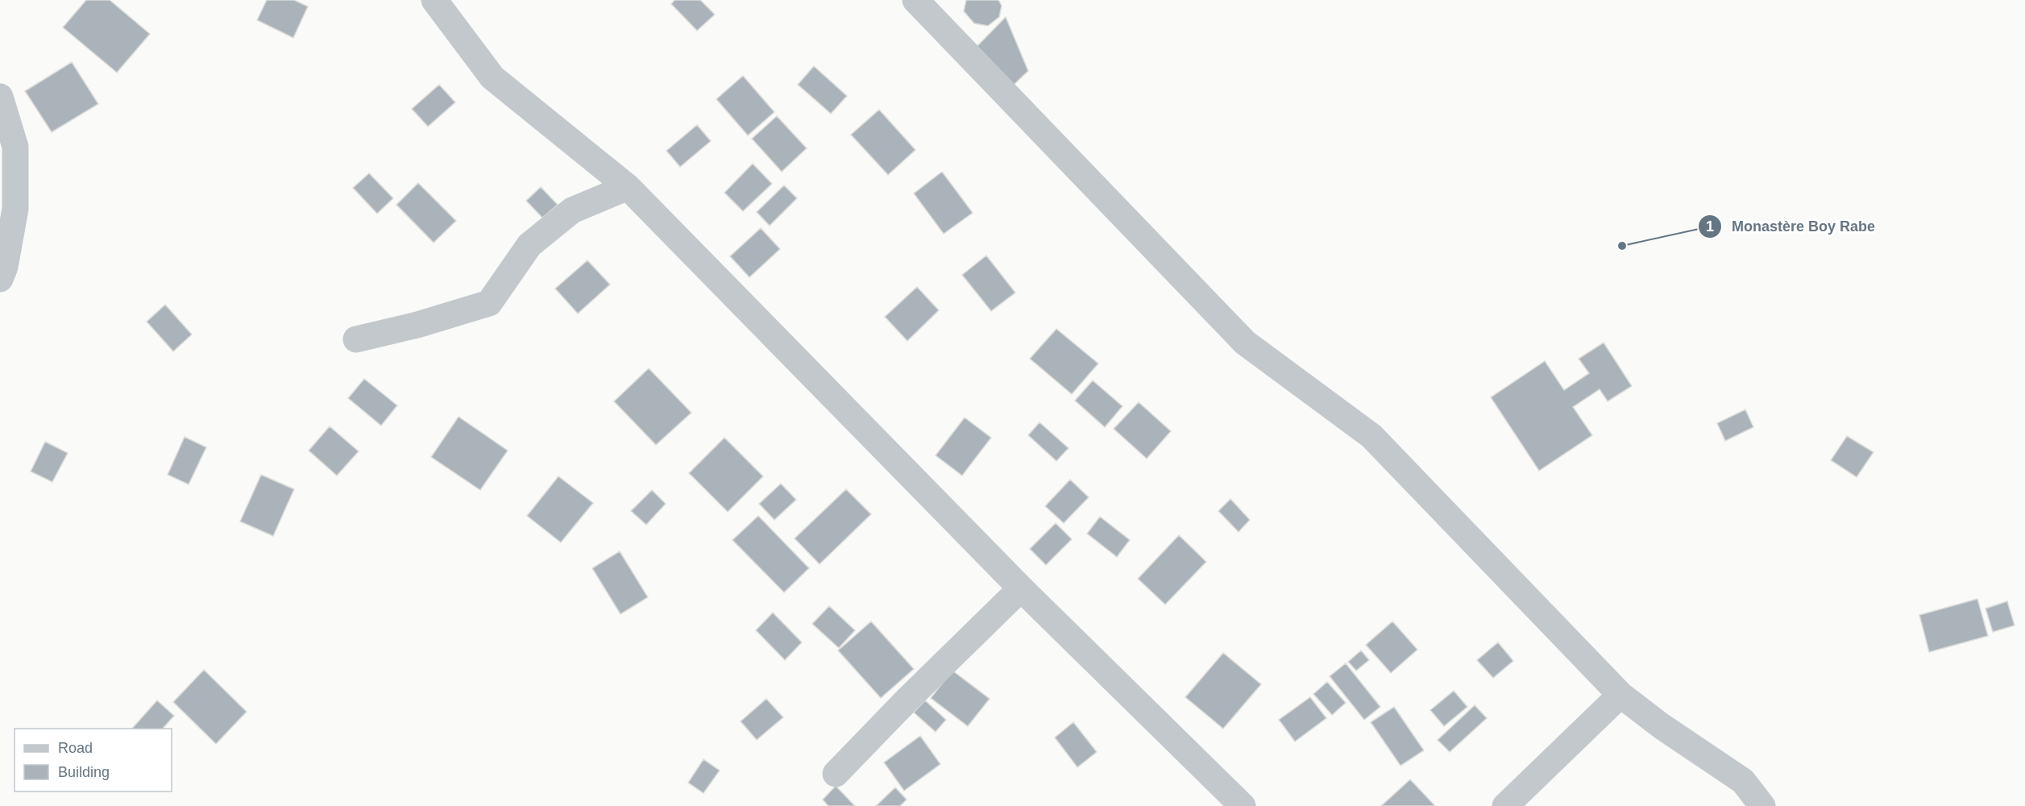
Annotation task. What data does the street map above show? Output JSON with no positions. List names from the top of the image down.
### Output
{
  "places": ["Monastère Boy Rabe"],
  "legend": ["Road", "Building"]
}
